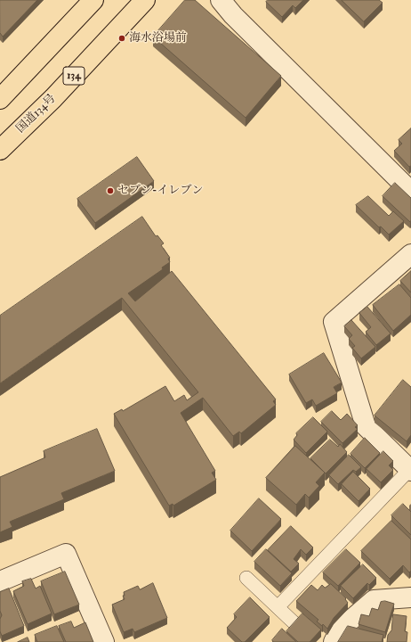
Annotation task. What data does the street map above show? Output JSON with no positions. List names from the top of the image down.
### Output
{
  "streets": {
    "highway": ["134", "国道134号"]
  },
  "places": ["海水浴場前", "セブン-イレブン"]
}
